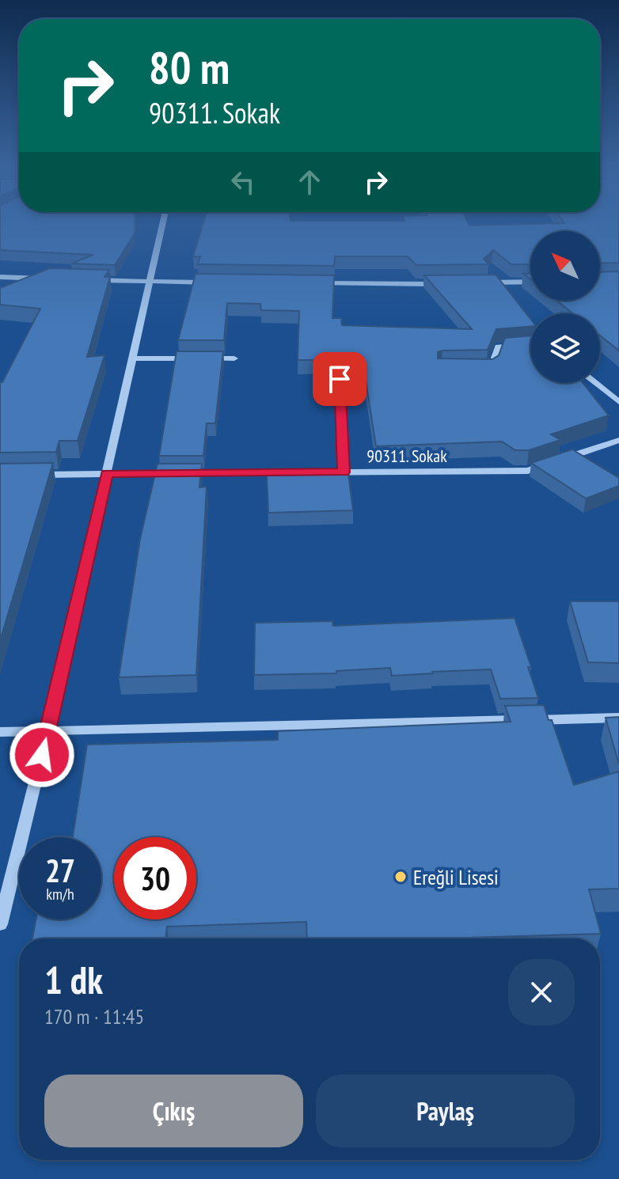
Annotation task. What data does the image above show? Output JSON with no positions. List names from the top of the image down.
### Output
{
  "streets": {
    "street": ["90311. Sokak"]
  },
  "places": ["Ereğli Lisesi"],
  "north": "top left",
  "page": {
    "turn": ["80 m", "90311. Sokak"],
    "speed": "27 km/h",
    "limit": "30",
    "heading": ["1 dk", "170 m · 11:45"],
    "buttons": ["Çıkış", "Paylaş"]
  }
}
